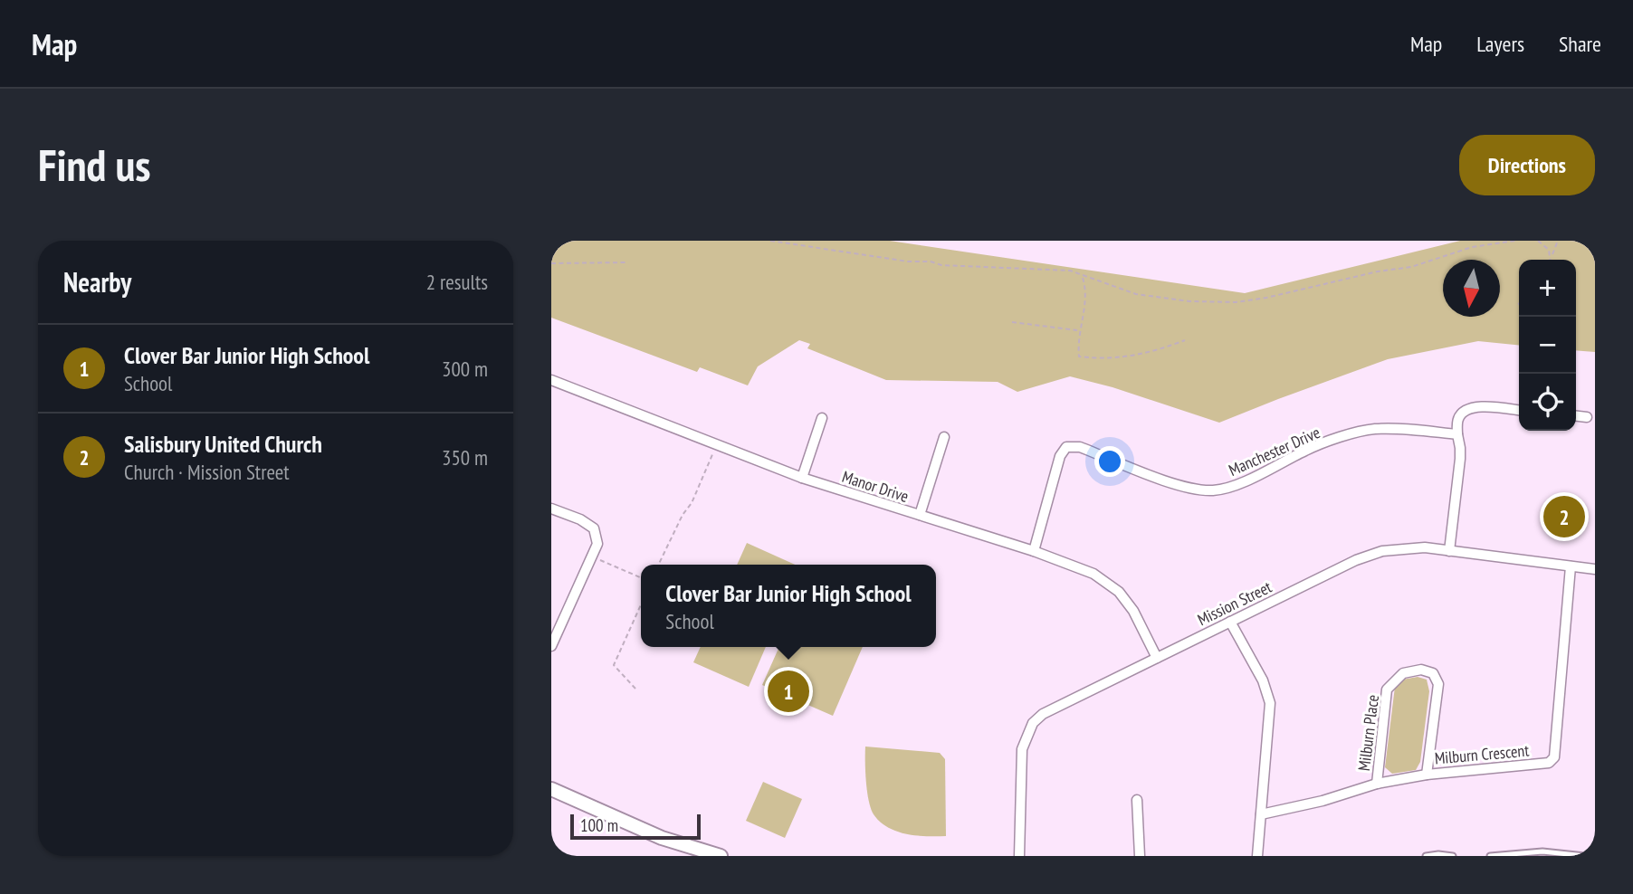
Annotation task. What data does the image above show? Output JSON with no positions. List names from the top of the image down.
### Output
{
  "streets": {
    "street": [
      "Manchester Drive",
      "Manor Drive",
      "Mission Street",
      "Milburn Place",
      "Milburn Crescent"
    ]
  },
  "crossings": [
    ["Manchester Drive", "Manor Drive"],
    ["Manor Drive", "Mission Street"],
    ["Mission Street", "Milburn Crescent"],
    ["Milburn Place", "Milburn Crescent"]
  ],
  "scale_bar": "100 m",
  "north": "bottom",
  "page": {
    "header": "Map",
    "nav": ["Map", "Layers", "Share"],
    "buttons": "Directions",
    "title": "Find us",
    "heading": ["Nearby", "2 results"],
    "map_buttons": ["+", "−"],
    "list": [
      {
        "mark": "1",
        "name": "Clover Bar Junior High School",
        "note": "School",
        "value": "300 m"
      },
      {
        "mark": "2",
        "name": "Salisbury United Church",
        "note": "Church · Mission Street",
        "value": "350 m"
      }
    ],
    "pins": ["2", "1"],
    "popup": ["Clover Bar Junior High School", "School"],
    "scale": "100 m"
  }
}
